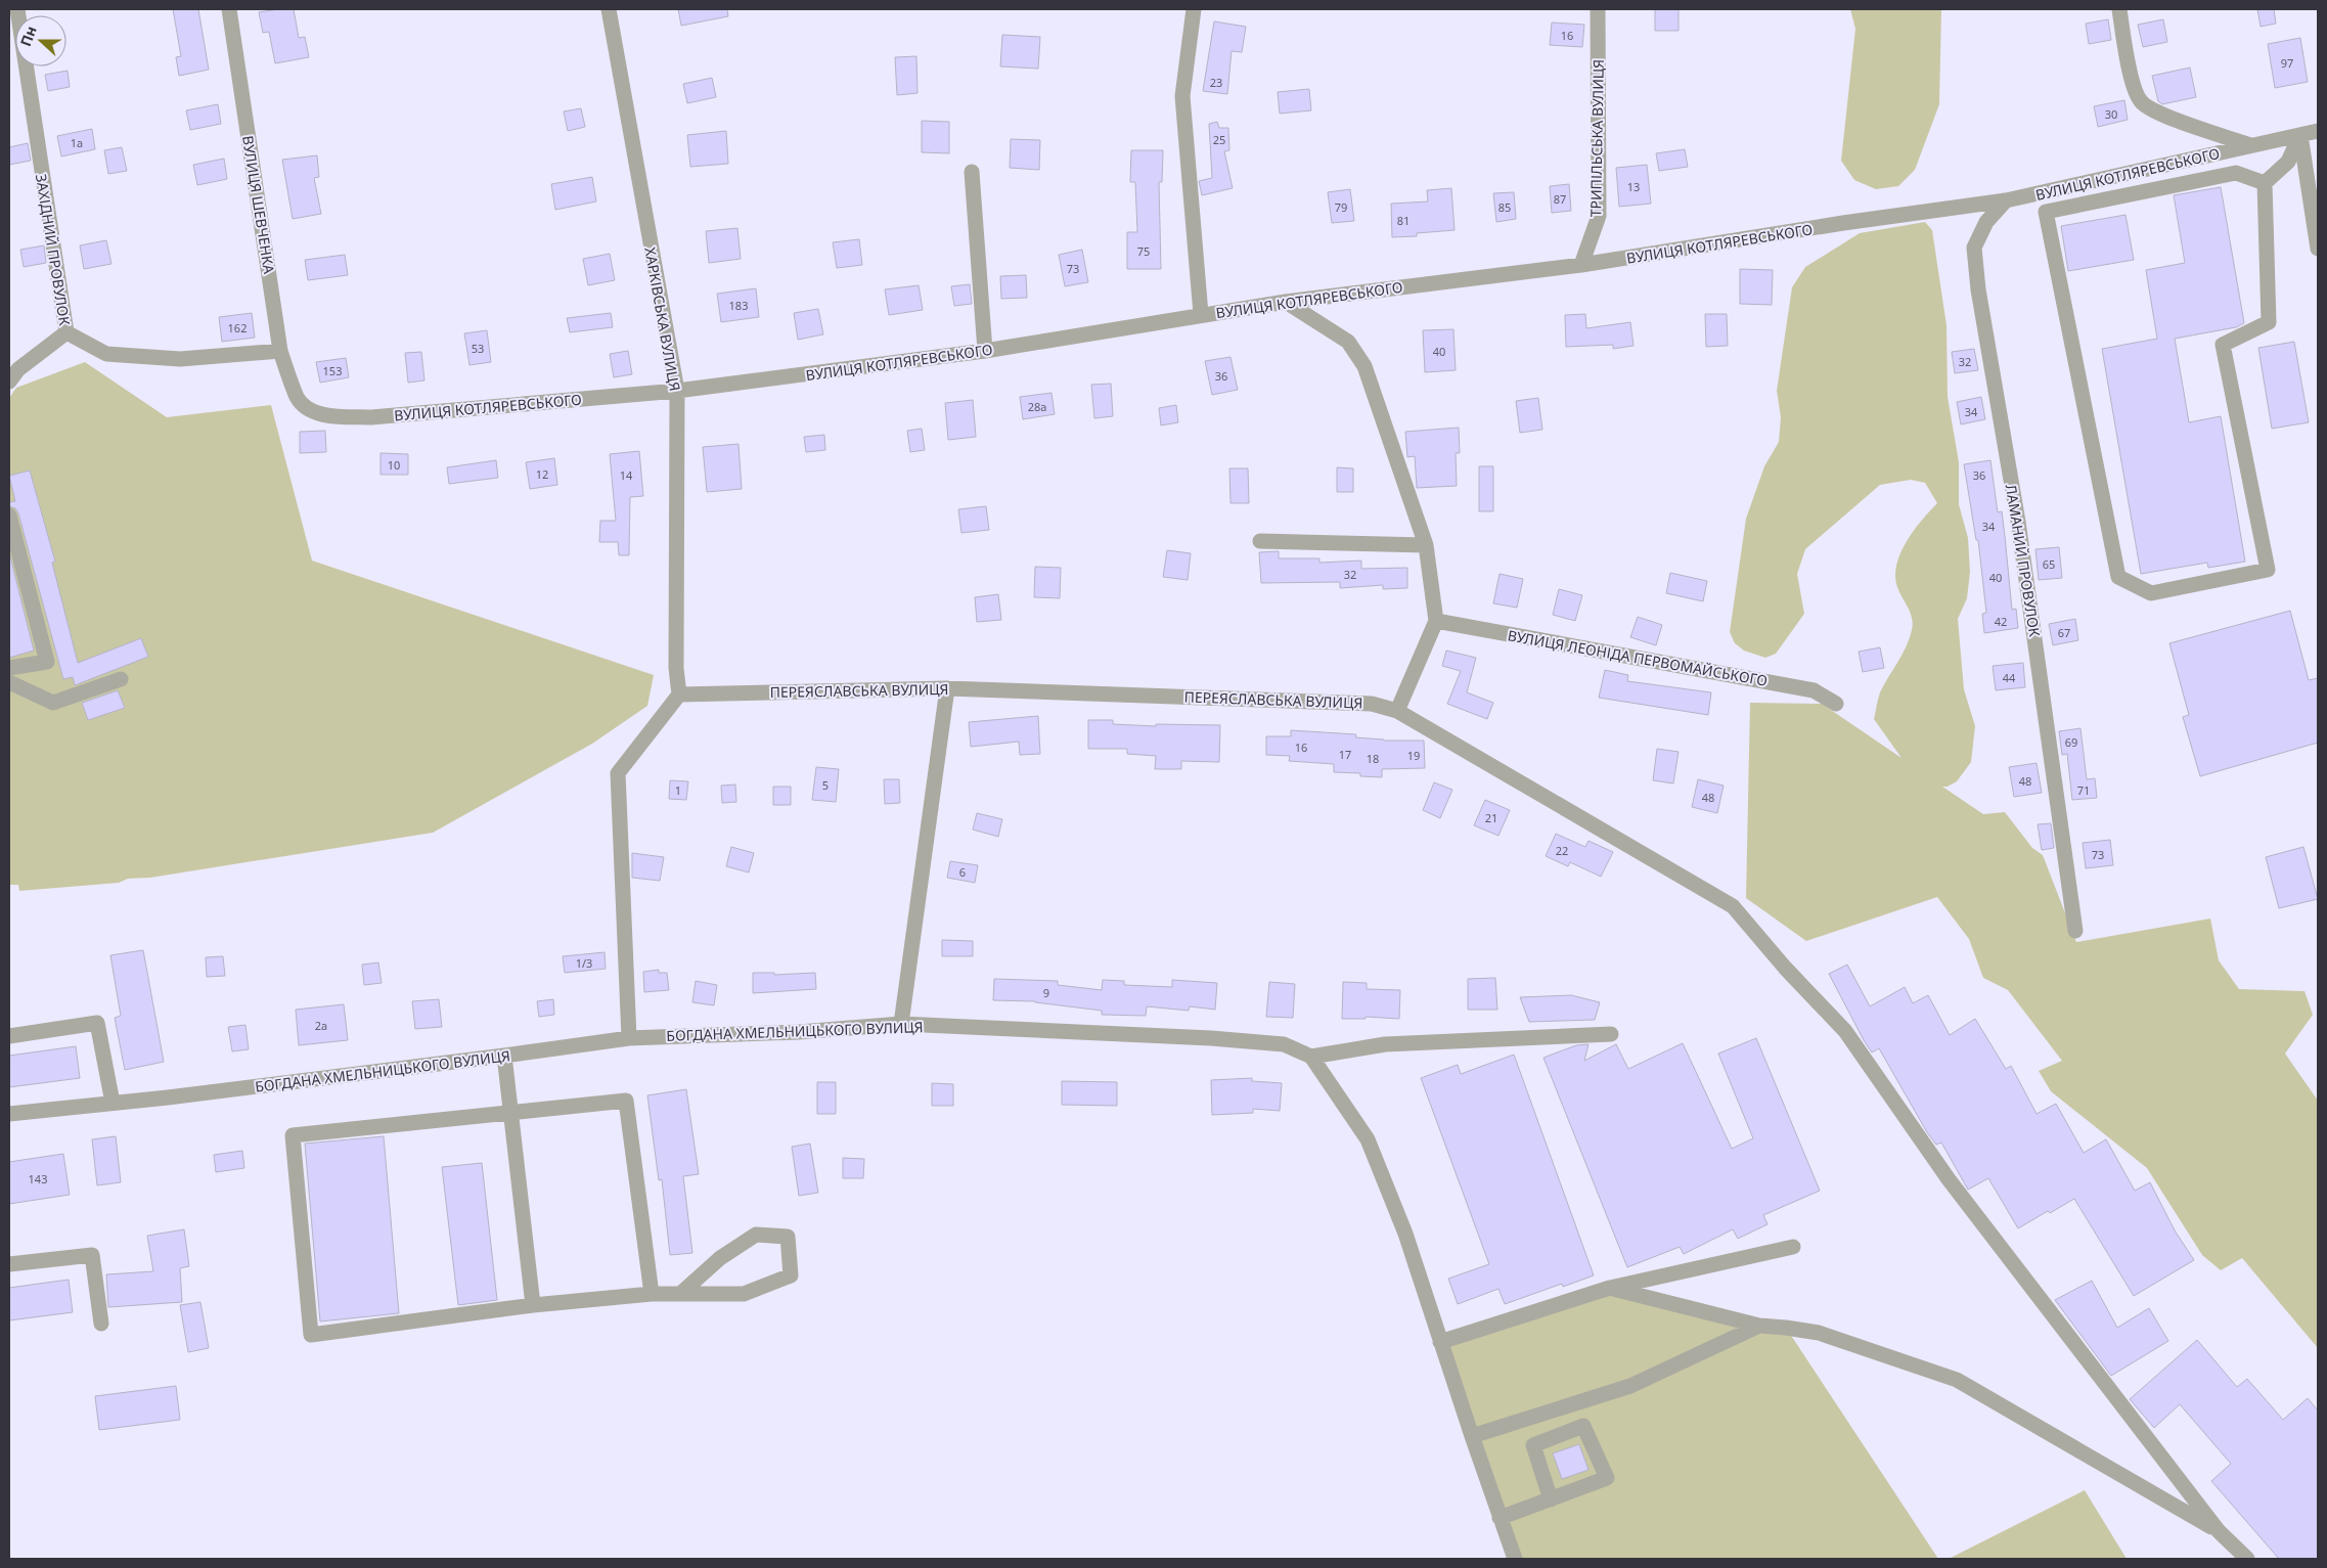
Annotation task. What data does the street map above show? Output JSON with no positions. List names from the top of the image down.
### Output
{
  "streets": {
    "street": [
      "ТРИПІЛЬСЬКА ВУЛИЦЯ",
      "ВУЛИЦЯ КОТЛЯРЕВСЬКОГО",
      "ВУЛИЦЯ ШЕВЧЕНКА",
      "ЗАХІДНИЙ ПРОВУЛОК",
      "ХАРКІВСЬКА ВУЛИЦЯ",
      "ЛАМАНИЙ ПРОВУЛОК",
      "ВУЛИЦЯ ЛЕОНІДА ПЕРВОМАЙСЬКОГО",
      "ПЕРЕЯСЛАВСЬКА ВУЛИЦЯ",
      "БОГДАНА ХМЕЛЬНИЦЬКОГО ВУЛИЦЯ"
    ]
  },
  "crossings": [
    ["ТРИПІЛЬСЬКА ВУЛИЦЯ", "ВУЛИЦЯ КОТЛЯРЕВСЬКОГО"],
    ["ВУЛИЦЯ КОТЛЯРЕВСЬКОГО", "ВУЛИЦЯ ШЕВЧЕНКА"],
    ["ВУЛИЦЯ КОТЛЯРЕВСЬКОГО", "ХАРКІВСЬКА ВУЛИЦЯ"],
    ["ВУЛИЦЯ КОТЛЯРЕВСЬКОГО", "ЛАМАНИЙ ПРОВУЛОК"],
    ["ВУЛИЦЯ ШЕВЧЕНКА", "ЗАХІДНИЙ ПРОВУЛОК"],
    ["ХАРКІВСЬКА ВУЛИЦЯ", "ПЕРЕЯСЛАВСЬКА ВУЛИЦЯ"]
  ],
  "house_numbers": [
    "16",
    "97",
    "23",
    "30",
    "25",
    "1а",
    "13",
    "87",
    "79",
    "85",
    "81",
    "75",
    "73",
    "183",
    "162",
    "53",
    "40",
    "32",
    "153",
    "36",
    "28а",
    "34",
    "10",
    "12",
    "14",
    "36",
    "34",
    "65",
    "32",
    "40",
    "42",
    "67",
    "44",
    "69",
    "16",
    "17",
    "19",
    "18",
    "48",
    "5",
    "1",
    "71",
    "48",
    "21",
    "22",
    "73",
    "6",
    "1/3",
    "9",
    "2а",
    "143"
  ],
  "north": "left"
}
